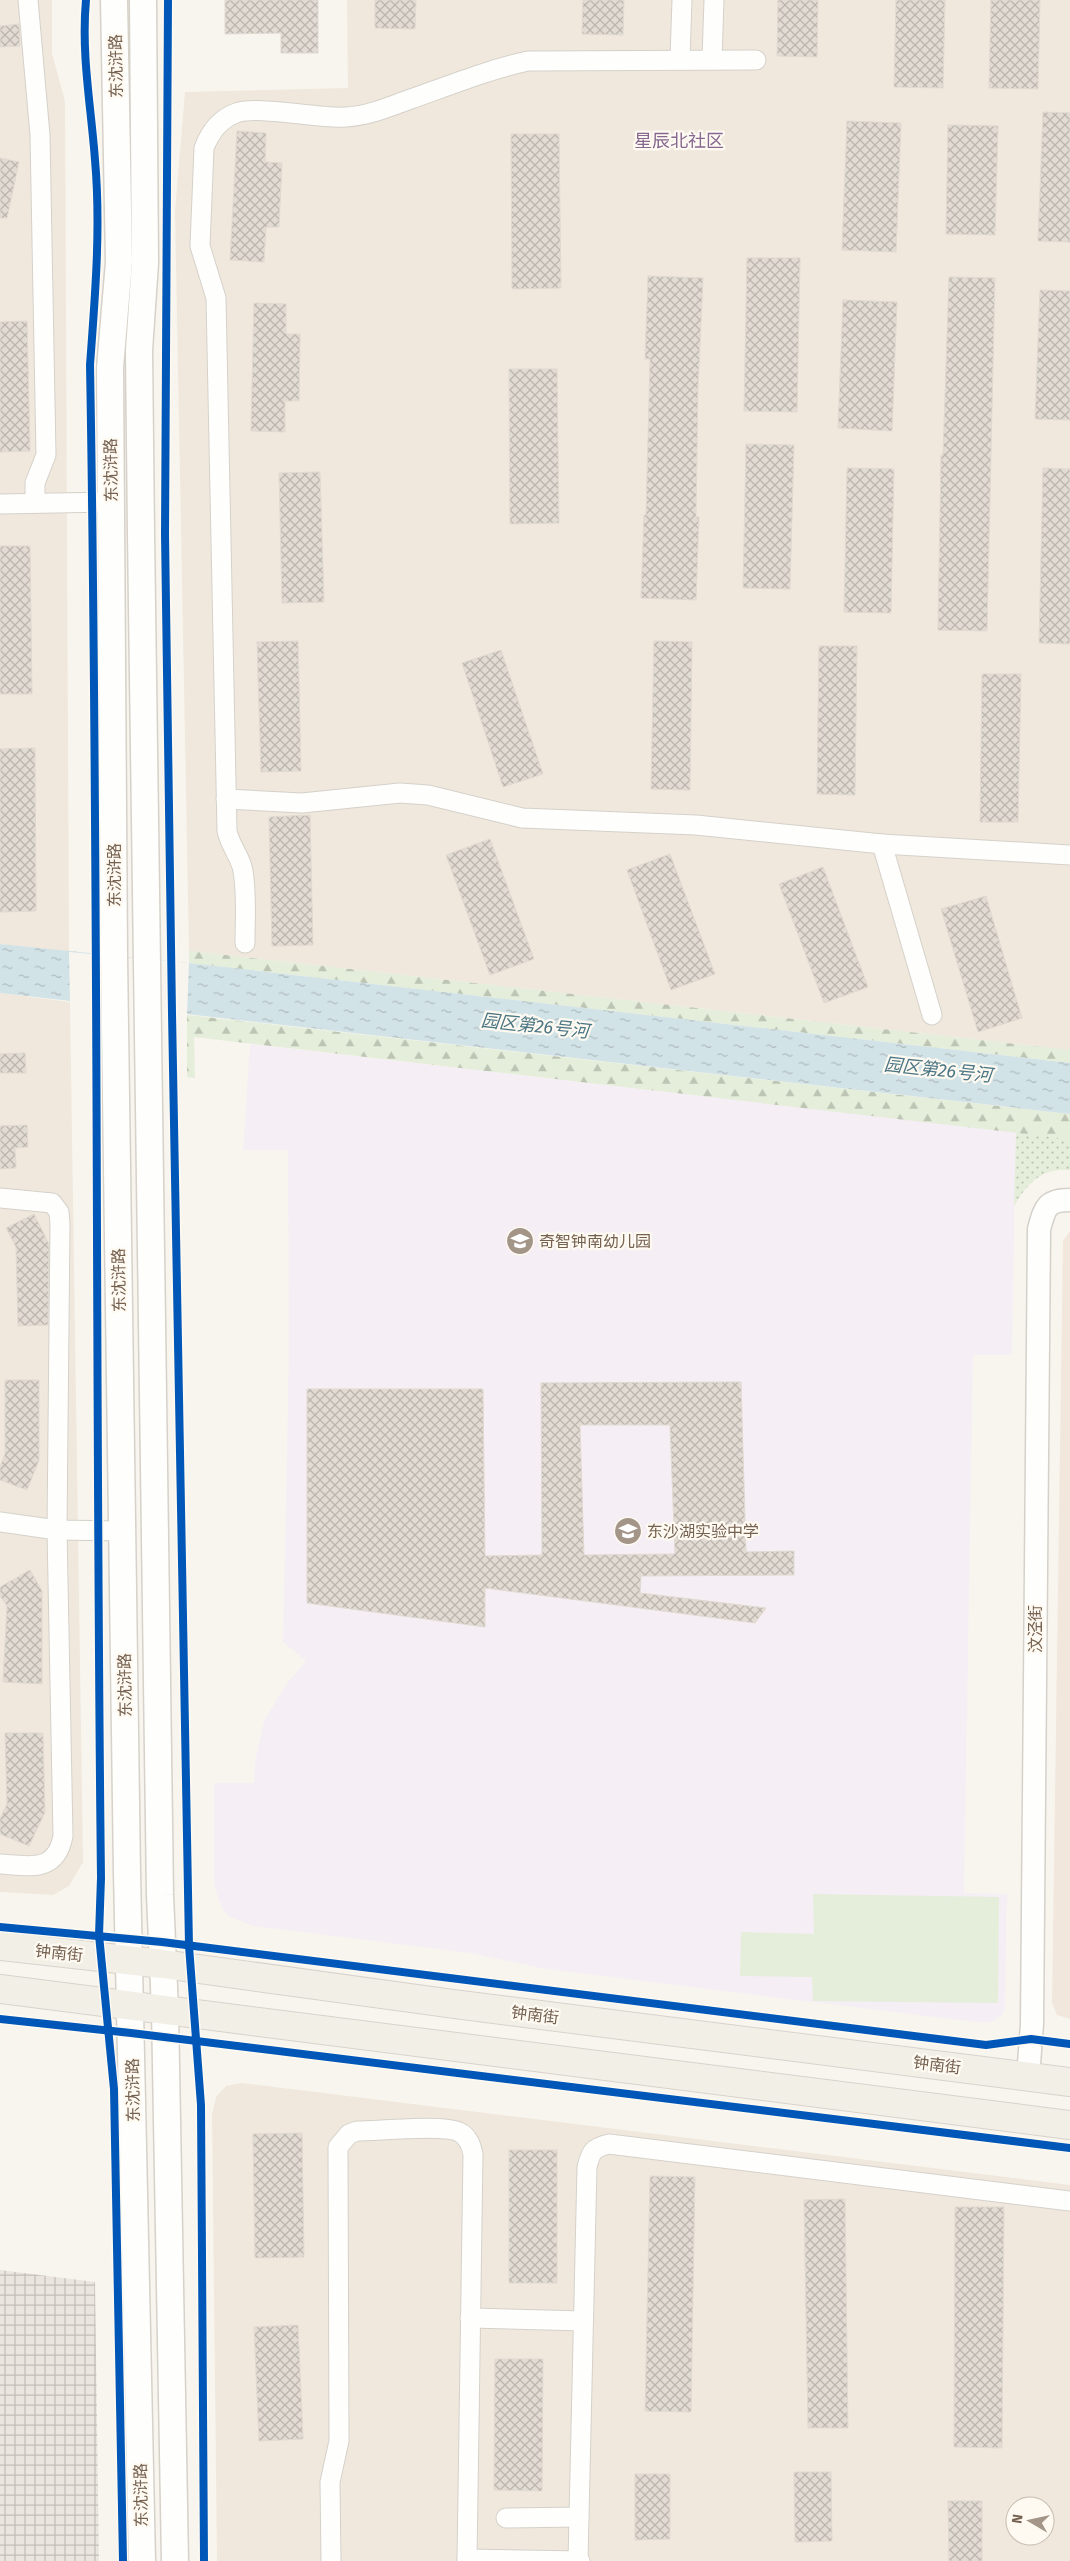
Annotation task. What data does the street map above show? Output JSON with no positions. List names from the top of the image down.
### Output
{
  "streets": {
    "main road": ["东沈浒路", "钟南街"],
    "street": ["汶泾街"]
  },
  "crossings": [
    ["东沈浒路", "钟南街"],
    ["汶泾街", "钟南街"]
  ],
  "districts": ["星辰北社区"],
  "water": ["园区第26号河"],
  "places": {
    "school or university": ["奇智钟南幼儿园", "东沙湖实验中学"]
  },
  "north": "left"
}
